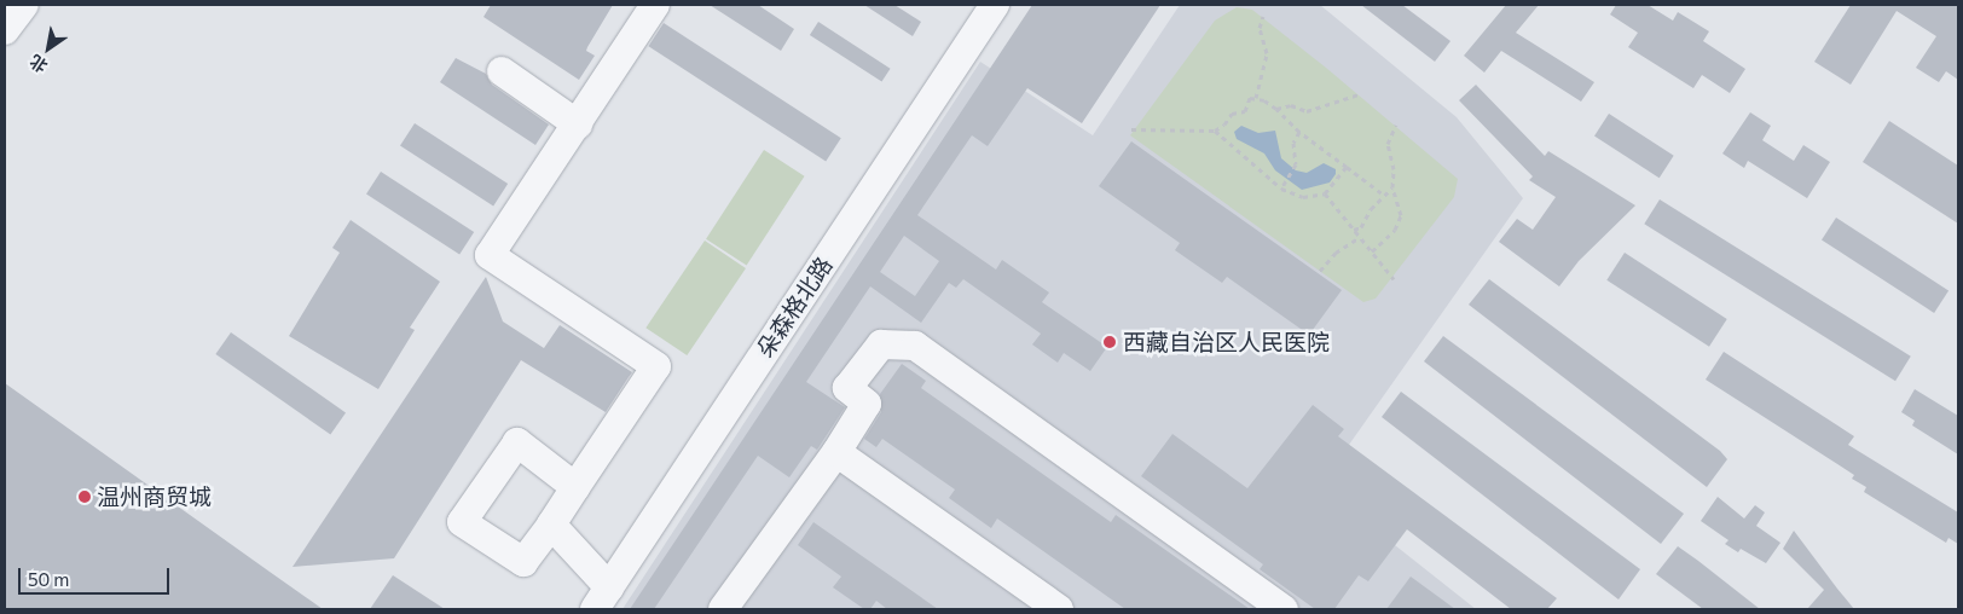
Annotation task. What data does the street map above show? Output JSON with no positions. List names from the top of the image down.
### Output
{
  "streets": {
    "street": ["朵森格北路"]
  },
  "places": ["西藏自治区人民医院", "温州商贸城"],
  "scale_bar": "50 m",
  "north": "bottom left"
}
